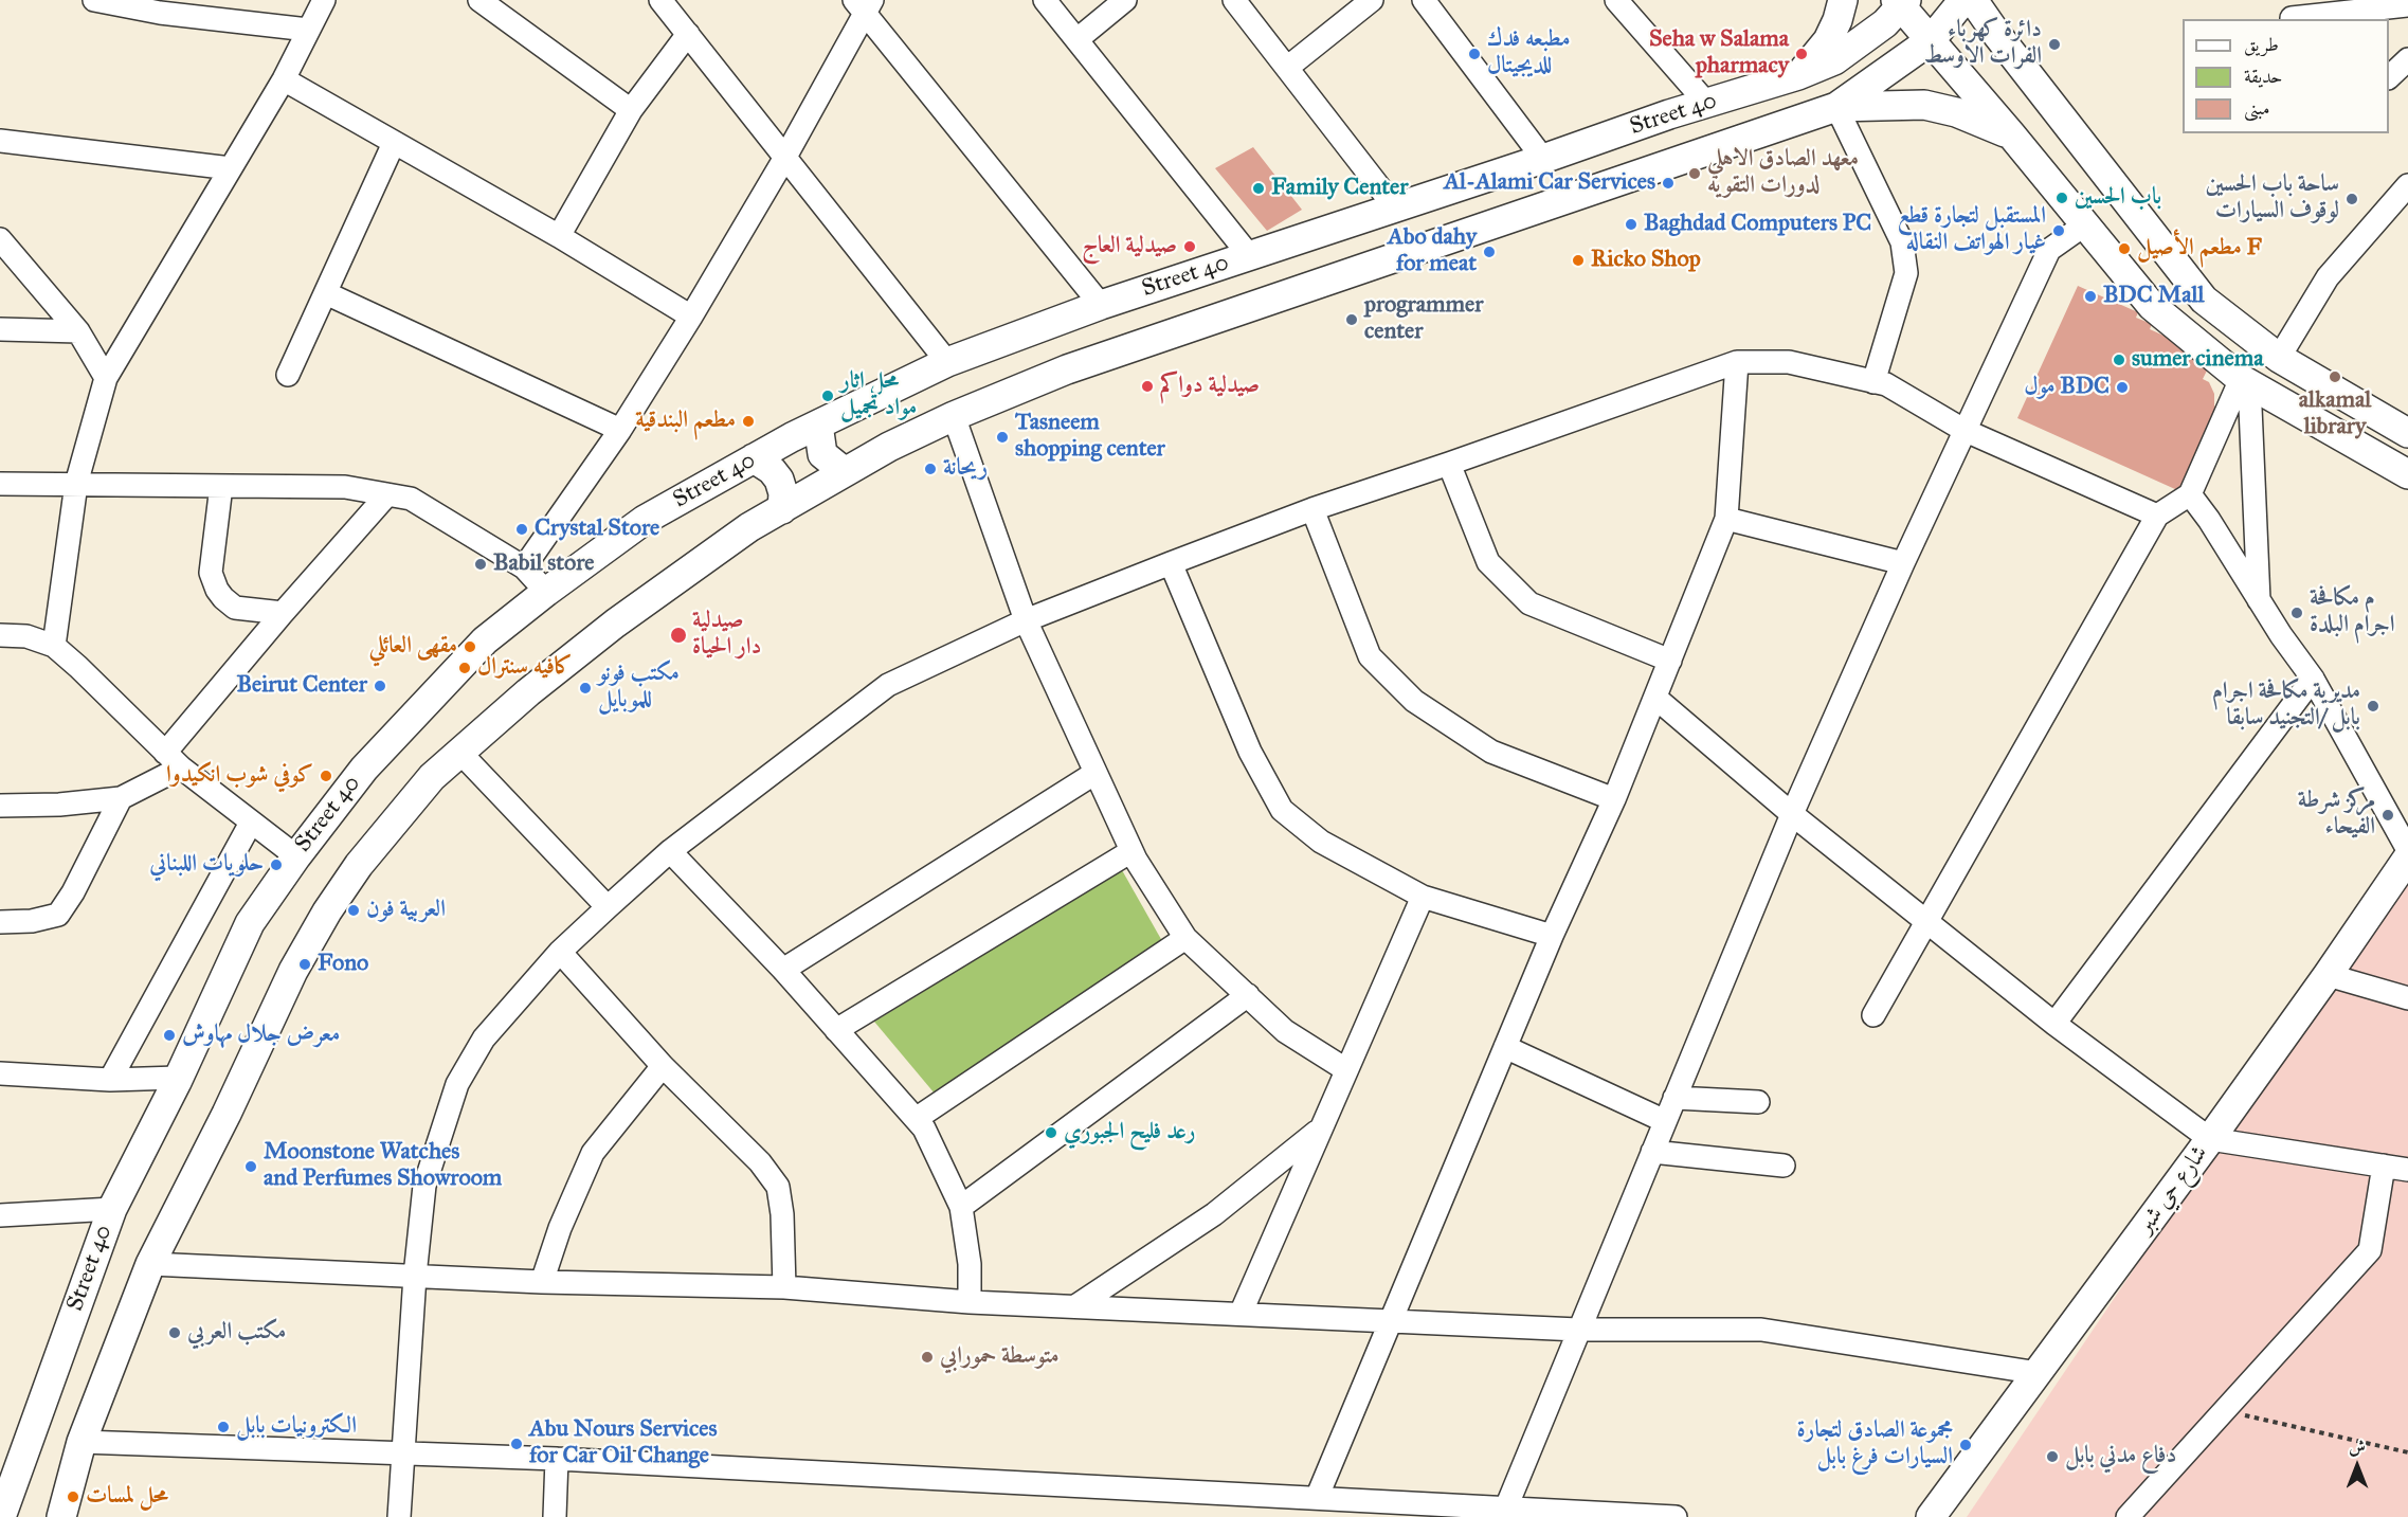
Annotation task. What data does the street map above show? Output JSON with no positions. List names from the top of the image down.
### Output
{
  "streets": {
    "main road": ["Street 40", "شارع حي شبر"]
  },
  "places": [
    "دائرة كهرباء الفرات الاوسط",
    "مطبعه فدك للديجيتال",
    "Seha w Salama pharmacy",
    "معهد الصادق الاهلي لدورات التقويه",
    "Al-Alami Car Services",
    "Family Center",
    "باب الحسين",
    "ساحة باب الحسين لوقوف السيارات",
    "Baghdad Computers PC",
    "المستقبل لتجارة قطع غيار الهواتف النقاله",
    "صيدلية العاج",
    "مطعم الأصيل F",
    "Abo dahy for meat",
    "Ricko Shop",
    "BDC Mall",
    "programmer center",
    "sumer cinema",
    "alkamal library",
    "صيدلية دواكم",
    "مول BDC",
    "محل اثار مواد تجميل",
    "مطعم البندقية",
    "Tasneem shopping center",
    "ريحانة",
    "Crystal Store",
    "Babil store",
    "م مكافحة اجرام البلدة",
    "صيدلية دار الحياة",
    "مقهى العائلي",
    "كافيه سنترال",
    "Beirut Center",
    "مكتب فونو للموبايل",
    "مديرية مكافحة اجرام بابل /التجنيد سابقا",
    "كوفي شوب انكيدوا",
    "مركز شرطة الفيحاء",
    "حلويات اللبناني",
    "العربية فون",
    "Fono",
    "معرض جلال مهاوش",
    "رعد فليح الجبوري",
    "Moonstone Watches and Perfumes Showroom",
    "مكتب العربي",
    "متوسطة حمورابي",
    "الكترونيات بابل",
    "Abu Nours Services for Car Oil Change",
    "مجموعة الصادق لتجارة السيارات فرغ بابل",
    "دفاع مدني بابل",
    "محل لمسات"
  ],
  "legend": ["طريق", "حديقة", "مبنى"],
  "north": "top"
}
